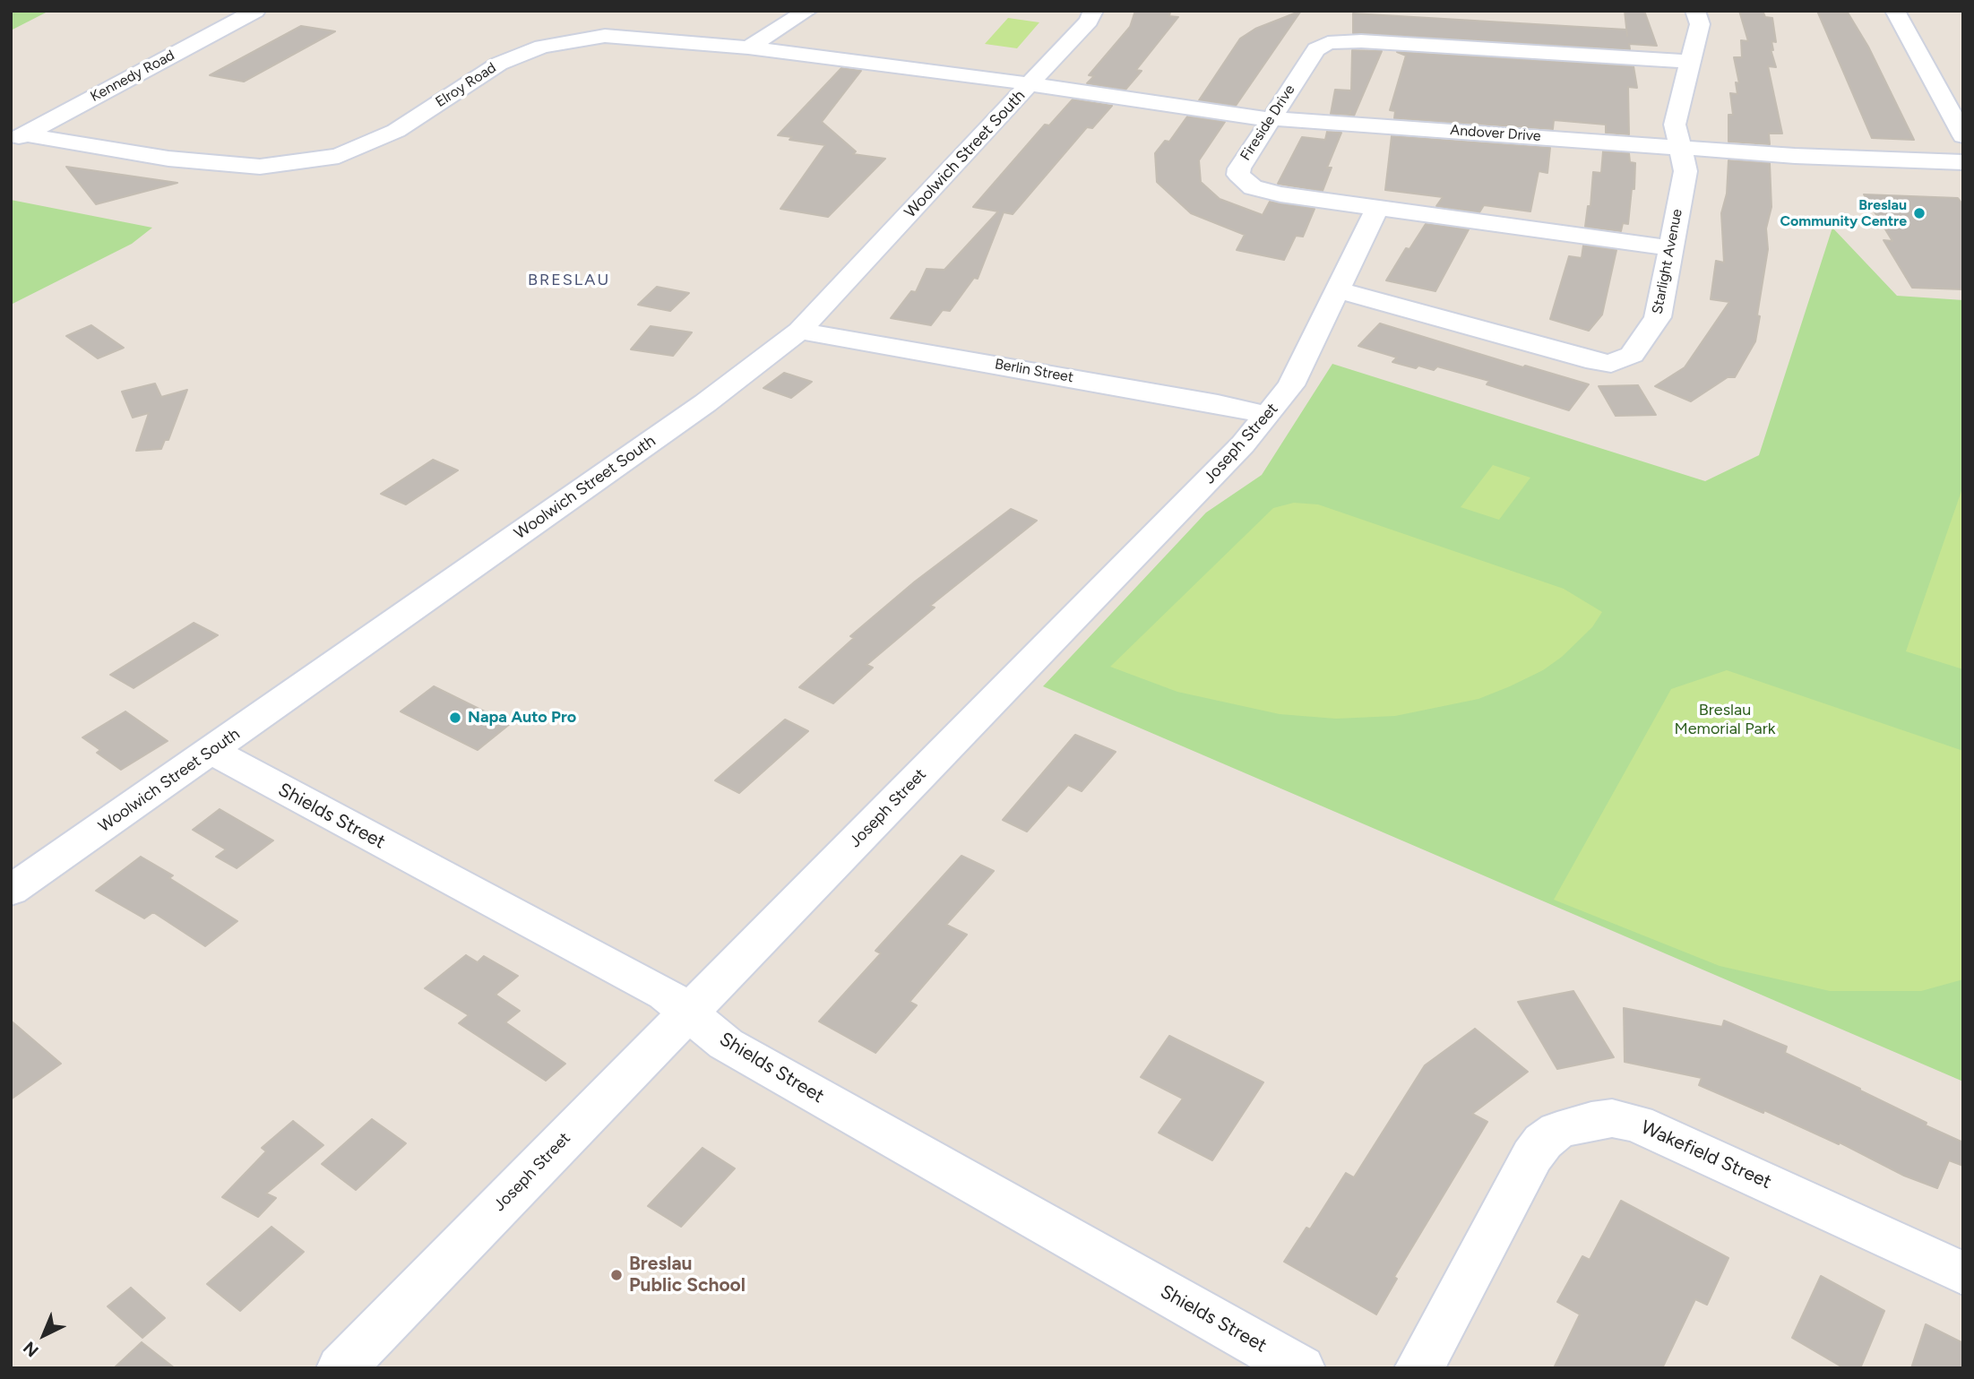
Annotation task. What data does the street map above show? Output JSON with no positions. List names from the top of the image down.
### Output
{
  "streets": {
    "street": [
      "Kennedy Road",
      "Elroy Road",
      "Fireside Drive",
      "Andover Drive",
      "Woolwich Street South",
      "Starlight Avenue",
      "Berlin Street",
      "Joseph Street",
      "Shields Street",
      "Wakefield Street"
    ]
  },
  "crossings": [
    ["Kennedy Road", "Elroy Road"],
    ["Elroy Road", "Andover Drive"],
    ["Elroy Road", "Woolwich Street South"],
    ["Fireside Drive", "Andover Drive"],
    ["Fireside Drive", "Starlight Avenue"],
    ["Fireside Drive", "Joseph Street"],
    ["Andover Drive", "Woolwich Street South"],
    ["Andover Drive", "Starlight Avenue"],
    ["Woolwich Street South", "Berlin Street"],
    ["Woolwich Street South", "Shields Street"],
    ["Starlight Avenue", "Joseph Street"],
    ["Berlin Street", "Joseph Street"],
    ["Joseph Street", "Shields Street"]
  ],
  "districts": ["BRESLAU"],
  "parks": ["Breslau Memorial Park"],
  "places": ["Breslau Community Centre", "Napa Auto Pro", "Breslau Public School"],
  "north": "bottom left"
}
